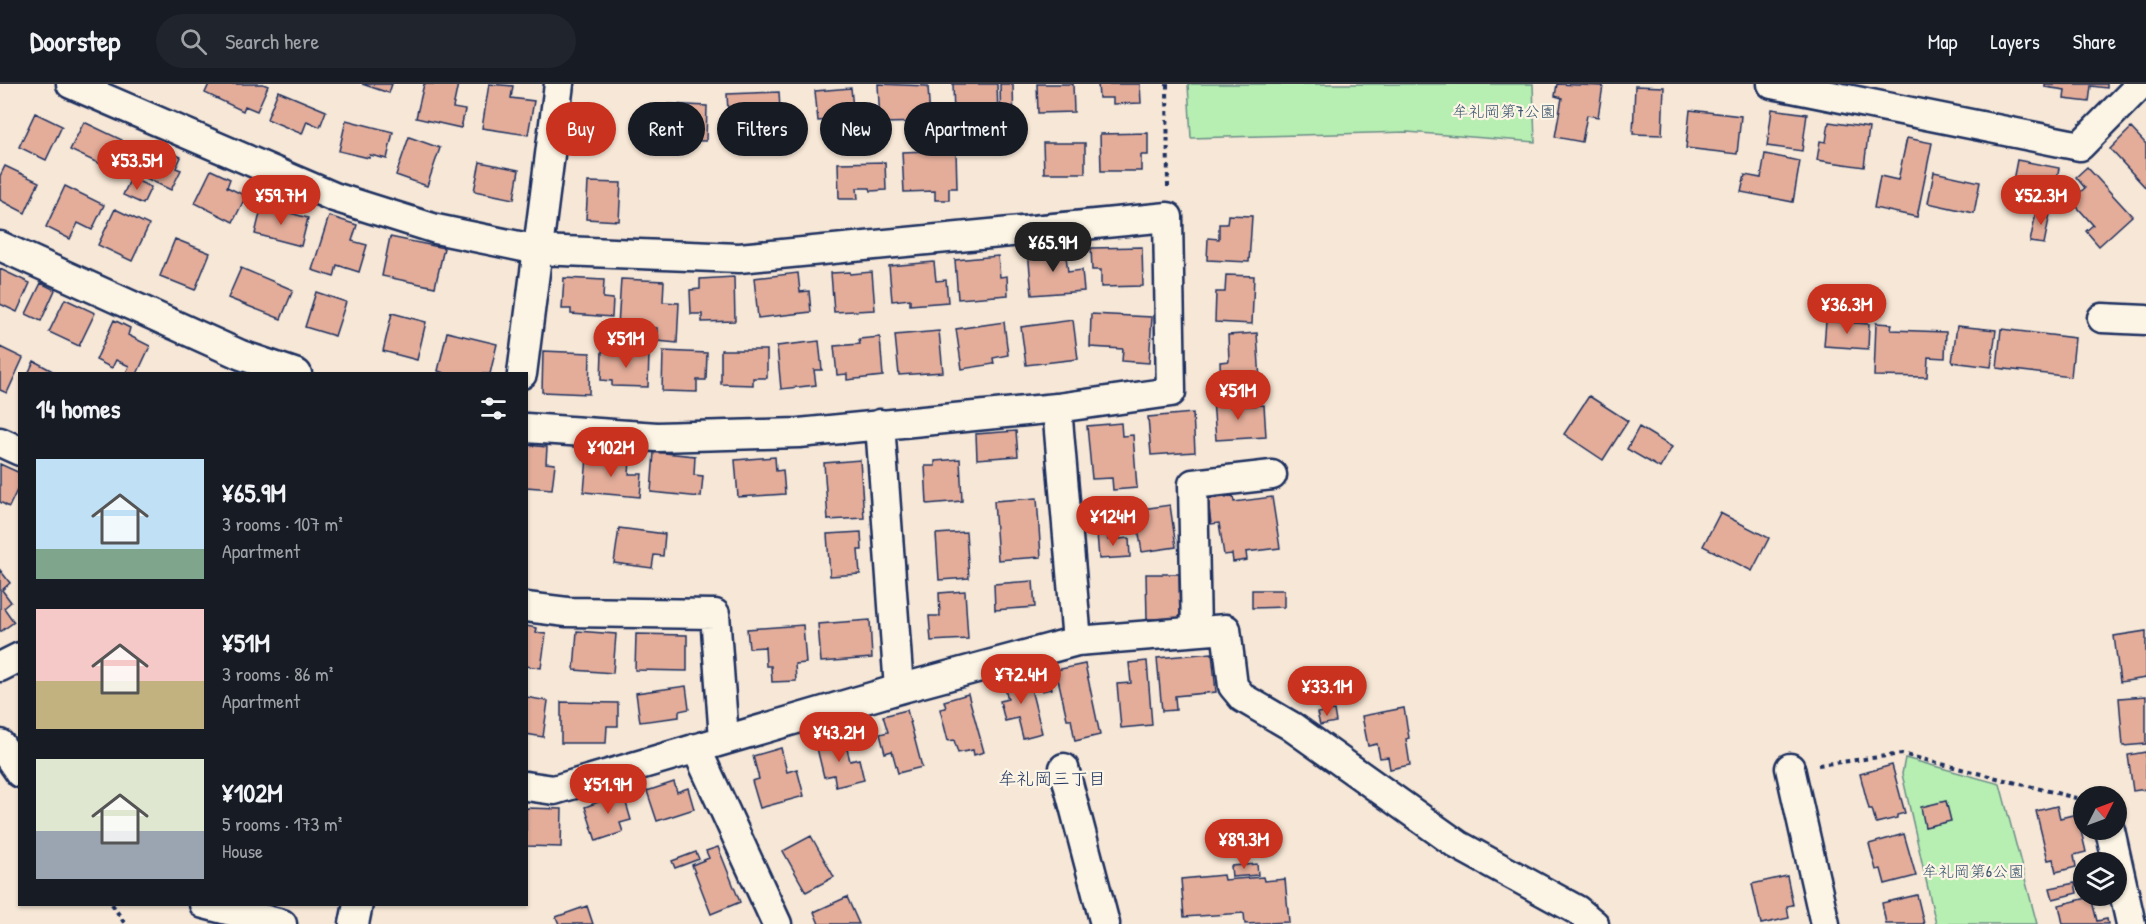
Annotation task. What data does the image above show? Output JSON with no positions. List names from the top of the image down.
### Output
{
  "districts": ["牟礼岡三丁目"],
  "parks": ["牟礼岡第7公園", "牟礼岡第6公園"],
  "north": "top right",
  "page": {
    "header": "Doorstep",
    "search": "Search here",
    "nav": ["Map", "Layers", "Share"],
    "chip": [
      "Buy",
      "Rent",
      "Filters",
      "New",
      "Apartment"
    ],
    "price": [
      "¥53.5M",
      "¥59.7M",
      "¥52.3M",
      "¥65.9M",
      "¥36.3M",
      "¥51M",
      "¥51M",
      "¥102M",
      "¥124M",
      "¥72.4M",
      "¥33.1M",
      "¥43.2M",
      "¥51.9M",
      "¥89.3M"
    ],
    "heading": "14 homes",
    "list": [
      {
        "name": "¥65.9M",
        "note": "3 rooms · 107 m² · Apartment"
      },
      {
        "name": "¥51M",
        "note": "3 rooms · 86 m² · Apartment"
      },
      {
        "name": "¥102M",
        "note": "5 rooms · 173 m² · House"
      }
    ]
  }
}
